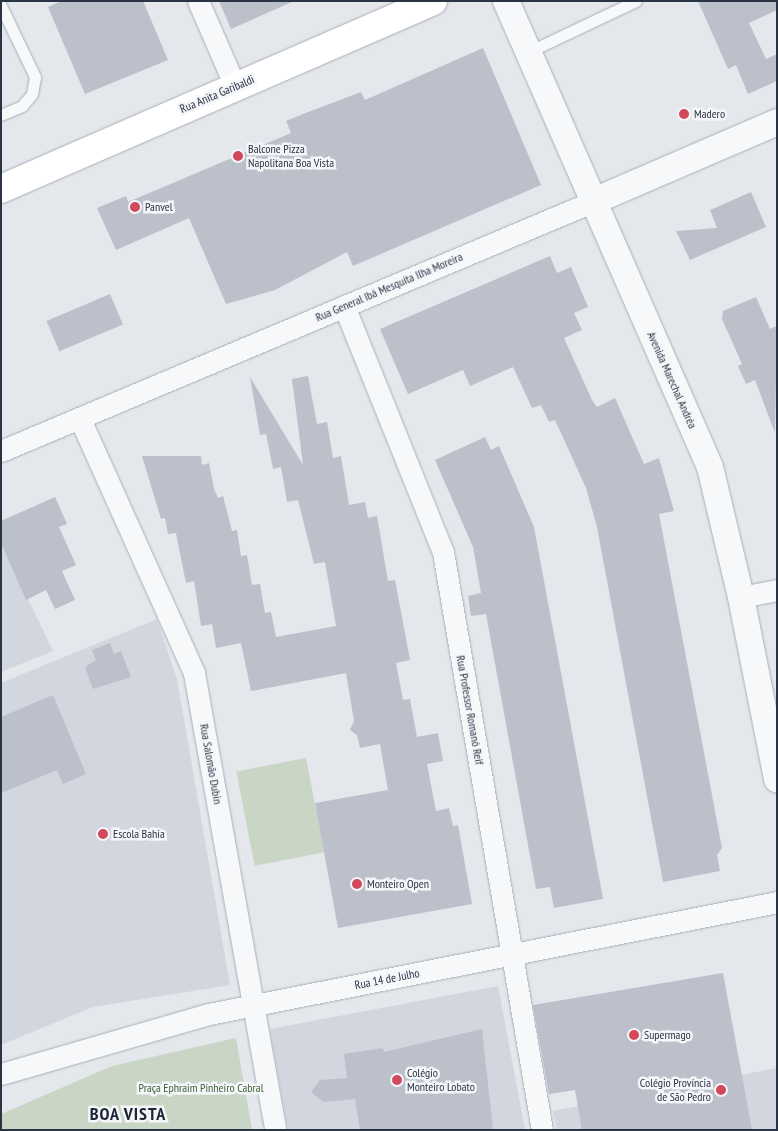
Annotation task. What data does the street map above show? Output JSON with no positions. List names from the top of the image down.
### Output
{
  "streets": {
    "main road": ["Rua Anita Garibaldi"],
    "street": [
      "Rua General Ibá Mesquita Ilha Moreira",
      "Avenida Marechal Andréa",
      "Rua Professor Romanó Reif",
      "Rua Salomão Dubin",
      "Rua 14 de Julho"
    ]
  },
  "crossings": [
    ["Rua General Ibá Mesquita Ilha Moreira", "Avenida Marechal Andréa"],
    ["Rua General Ibá Mesquita Ilha Moreira", "Rua Professor Romanó Reif"],
    ["Rua General Ibá Mesquita Ilha Moreira", "Rua Salomão Dubin"],
    ["Rua Professor Romanó Reif", "Rua 14 de Julho"],
    ["Rua Salomão Dubin", "Rua 14 de Julho"]
  ],
  "districts": ["BOA VISTA"],
  "parks": ["Praça Ephraim Pinheiro Cabral"],
  "places": [
    "Madero",
    "Balcone Pizza Napolitana Boa Vista",
    "Panvel",
    "Escola Bahia",
    "Monteiro Open",
    "Supermago",
    "Colégio Monteiro Lobato",
    "Colégio Província de São Pedro"
  ]
}
